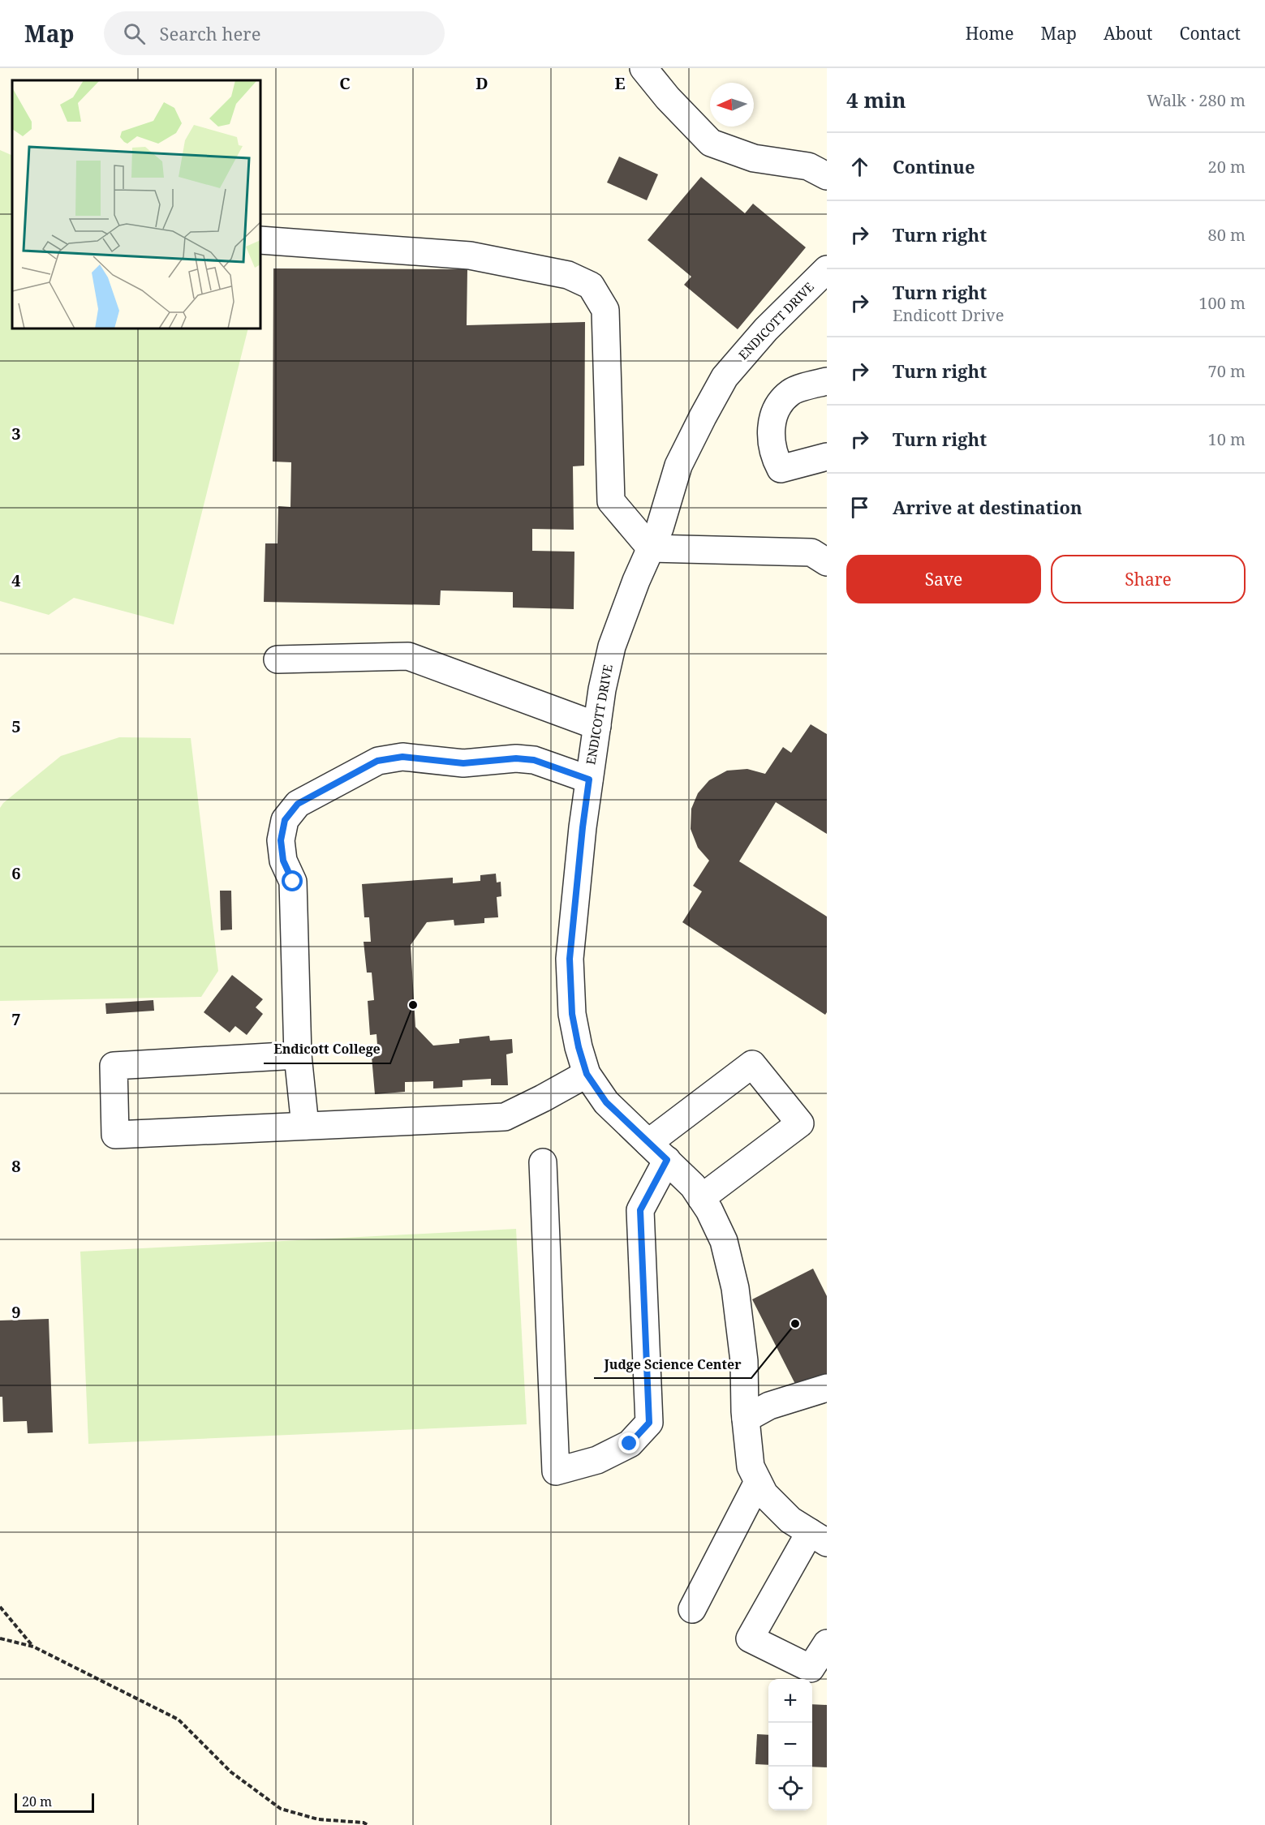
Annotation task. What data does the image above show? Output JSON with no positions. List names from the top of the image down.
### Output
{
  "streets": {
    "street": ["ENDICOTT DRIVE"]
  },
  "places": ["Endicott College", "Judge Science Center"],
  "scale_bar": "20 m",
  "north": "left",
  "page": {
    "header": "Map",
    "search": "Search here",
    "nav": [
      "Home",
      "Map",
      "About",
      "Contact"
    ],
    "heading": ["4 min", "Walk · 280 m"],
    "list": [
      ["Continue", "20 m"],
      ["Turn right", "80 m"],
      ["Turn right", "Endicott Drive", "100 m"],
      ["Turn right", "70 m"],
      ["Turn right", "10 m"],
      "Arrive at destination"
    ],
    "buttons": ["Save", "Share"],
    "map_buttons": ["+", "−"],
    "scale": "20 m"
  },
  "grid": {
    "columns": ["C", "D", "E"],
    "rows": [
      "3",
      "4",
      "5",
      "6",
      "7",
      "8",
      "9"
    ]
  }
}
